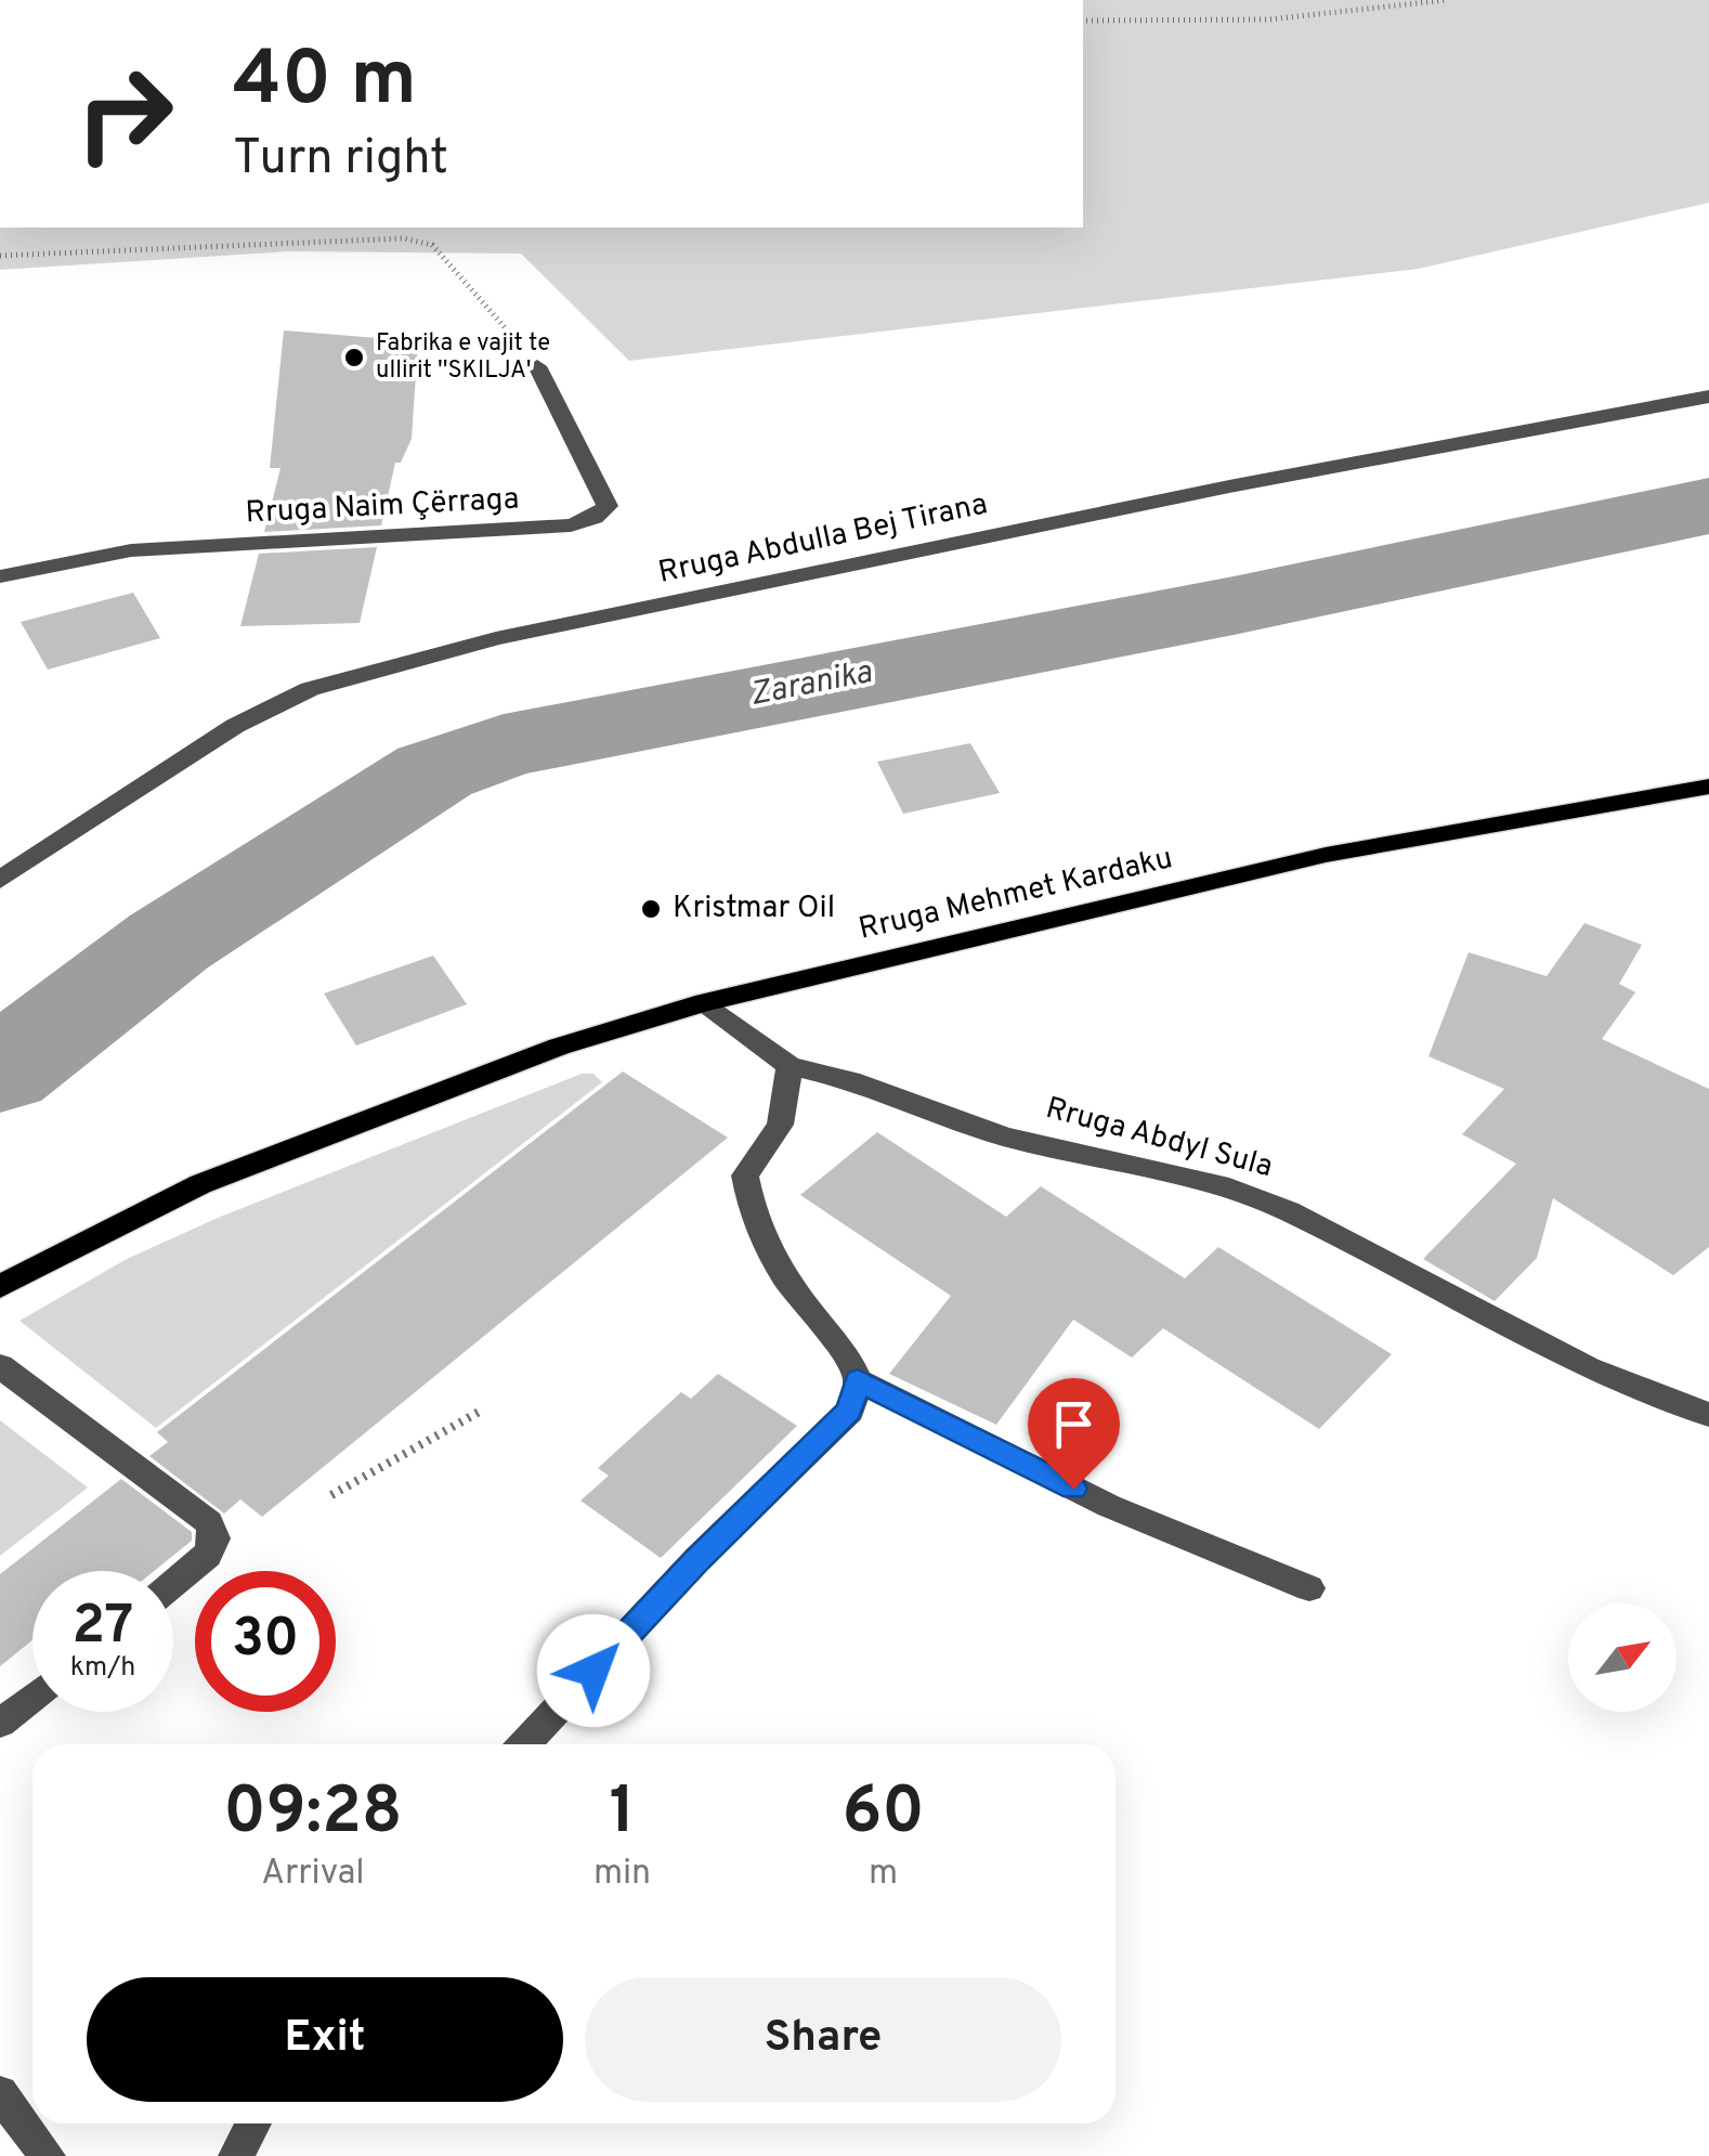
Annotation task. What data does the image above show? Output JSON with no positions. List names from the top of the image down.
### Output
{
  "streets": {
    "main road": ["Rruga Mehmet Kardaku"],
    "street": ["Rruga Naim Çërraga", "Rruga Abdulla Bej Tirana", "Rruga Abdyl Sula"]
  },
  "crossings": [
    ["Rruga Mehmet Kardaku", "Rruga Abdyl Sula"]
  ],
  "water": ["Zaranika"],
  "places": ["Fabrika e vajit te ullirit ''SKILJA'", "Kristmar Oil"],
  "north": "top right",
  "page": {
    "turn": ["40 m", "Turn right"],
    "speed": "27 km/h",
    "limit": "30",
    "eta": [
      "09:28",
      "Arrival",
      "1",
      "min",
      "60",
      "m"
    ],
    "buttons": ["Exit", "Share"]
  }
}
